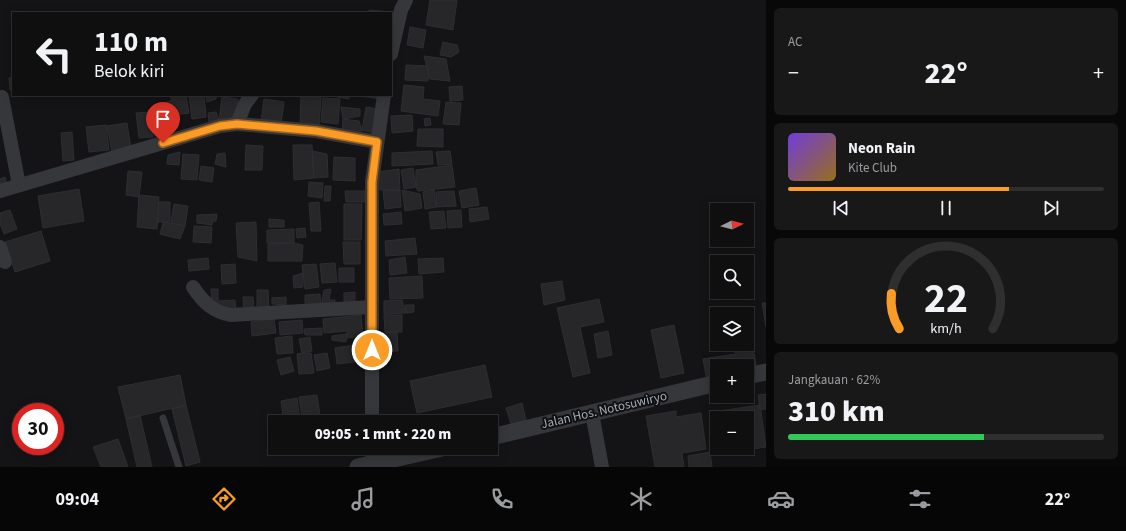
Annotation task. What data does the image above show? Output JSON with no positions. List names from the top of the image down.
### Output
{
  "streets": {
    "street": ["Jalan Hos. Notosuwiryo"]
  },
  "north": "right",
  "page": {
    "tile": [
      "AC",
      ["Jangkauan · 62%", "310 km"]
    ],
    "turn": ["110 m", "Belok kiri"],
    "heat": ["−", "22°", "+"],
    "song": ["Neon Rain", "Kite Club"],
    "map_buttons": ["+", "−"],
    "limit": "30",
    "trip": "09:05 · 1 mnt · 220 m",
    "tabs": ["09:04", "22°"],
    "gauge": ["22", "km/h"]
  }
}
